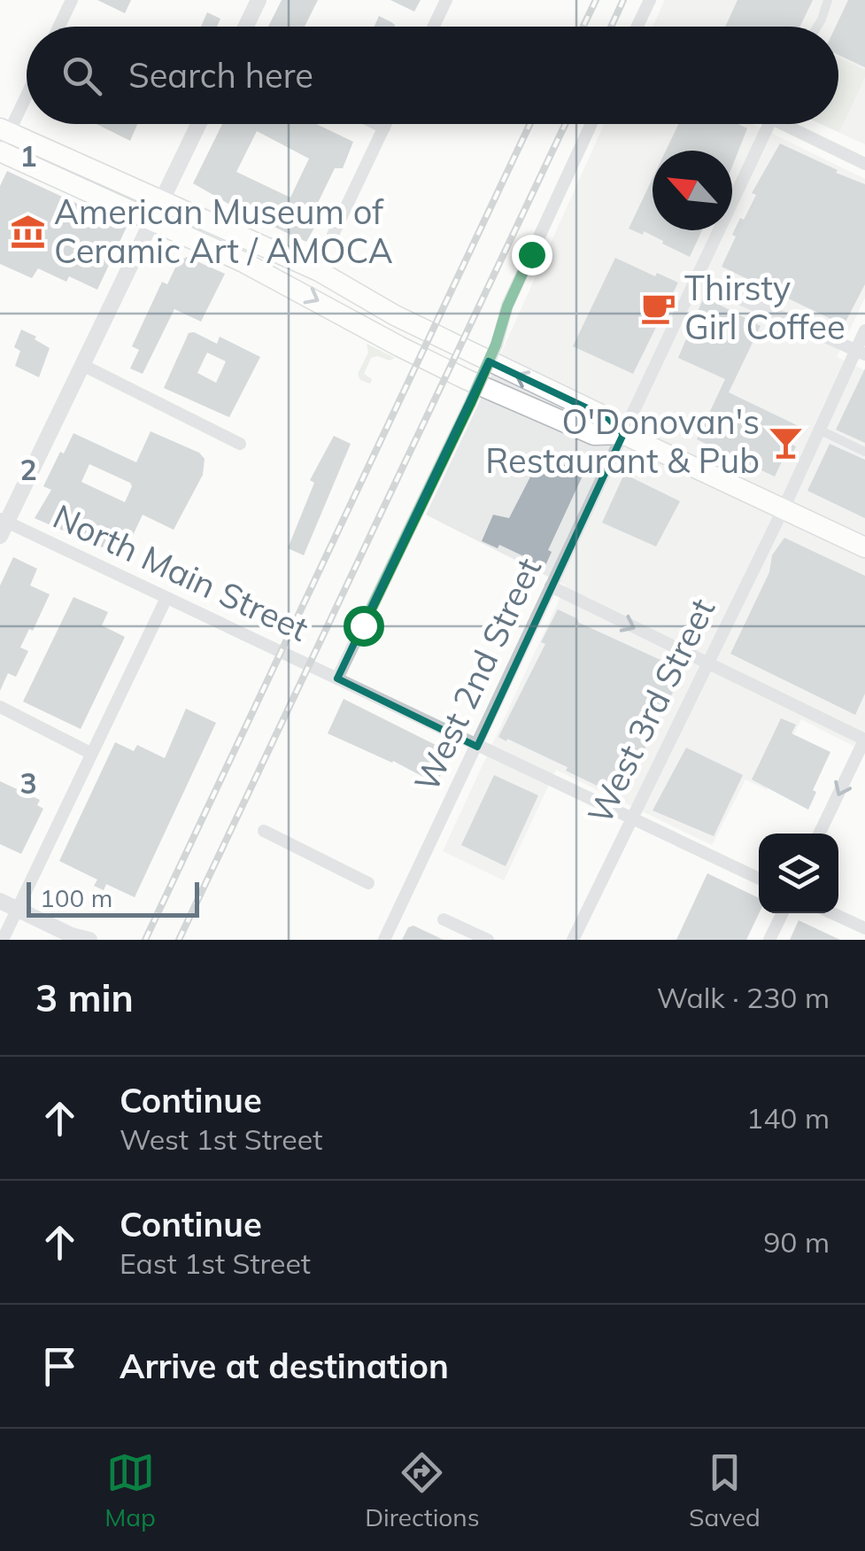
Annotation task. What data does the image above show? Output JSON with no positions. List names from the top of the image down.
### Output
{
  "streets": {
    "street": ["North Main Street", "West 2nd Street", "West 3rd Street"]
  },
  "crossings": [
    ["North Main Street", "West 2nd Street"],
    ["North Main Street", "West 3rd Street"]
  ],
  "places": {
    "museum": ["American Museum of Ceramic Art / AMOCA"],
    "cafe": ["Thirsty Girl Coffee"],
    "bar": ["O'Donovan's Restaurant & Pub"]
  },
  "scale_bar": "100 m",
  "north": "top left",
  "page": {
    "search": "Search here",
    "scale": "100 m",
    "heading": ["3 min", "Walk · 230 m"],
    "list": [
      ["Continue", "West 1st Street", "140 m"],
      ["Continue", "East 1st Street", "90 m"],
      "Arrive at destination"
    ],
    "nav": ["Map", "Directions", "Saved"]
  },
  "grid": {
    "rows": ["1", "2", "3"]
  }
}
